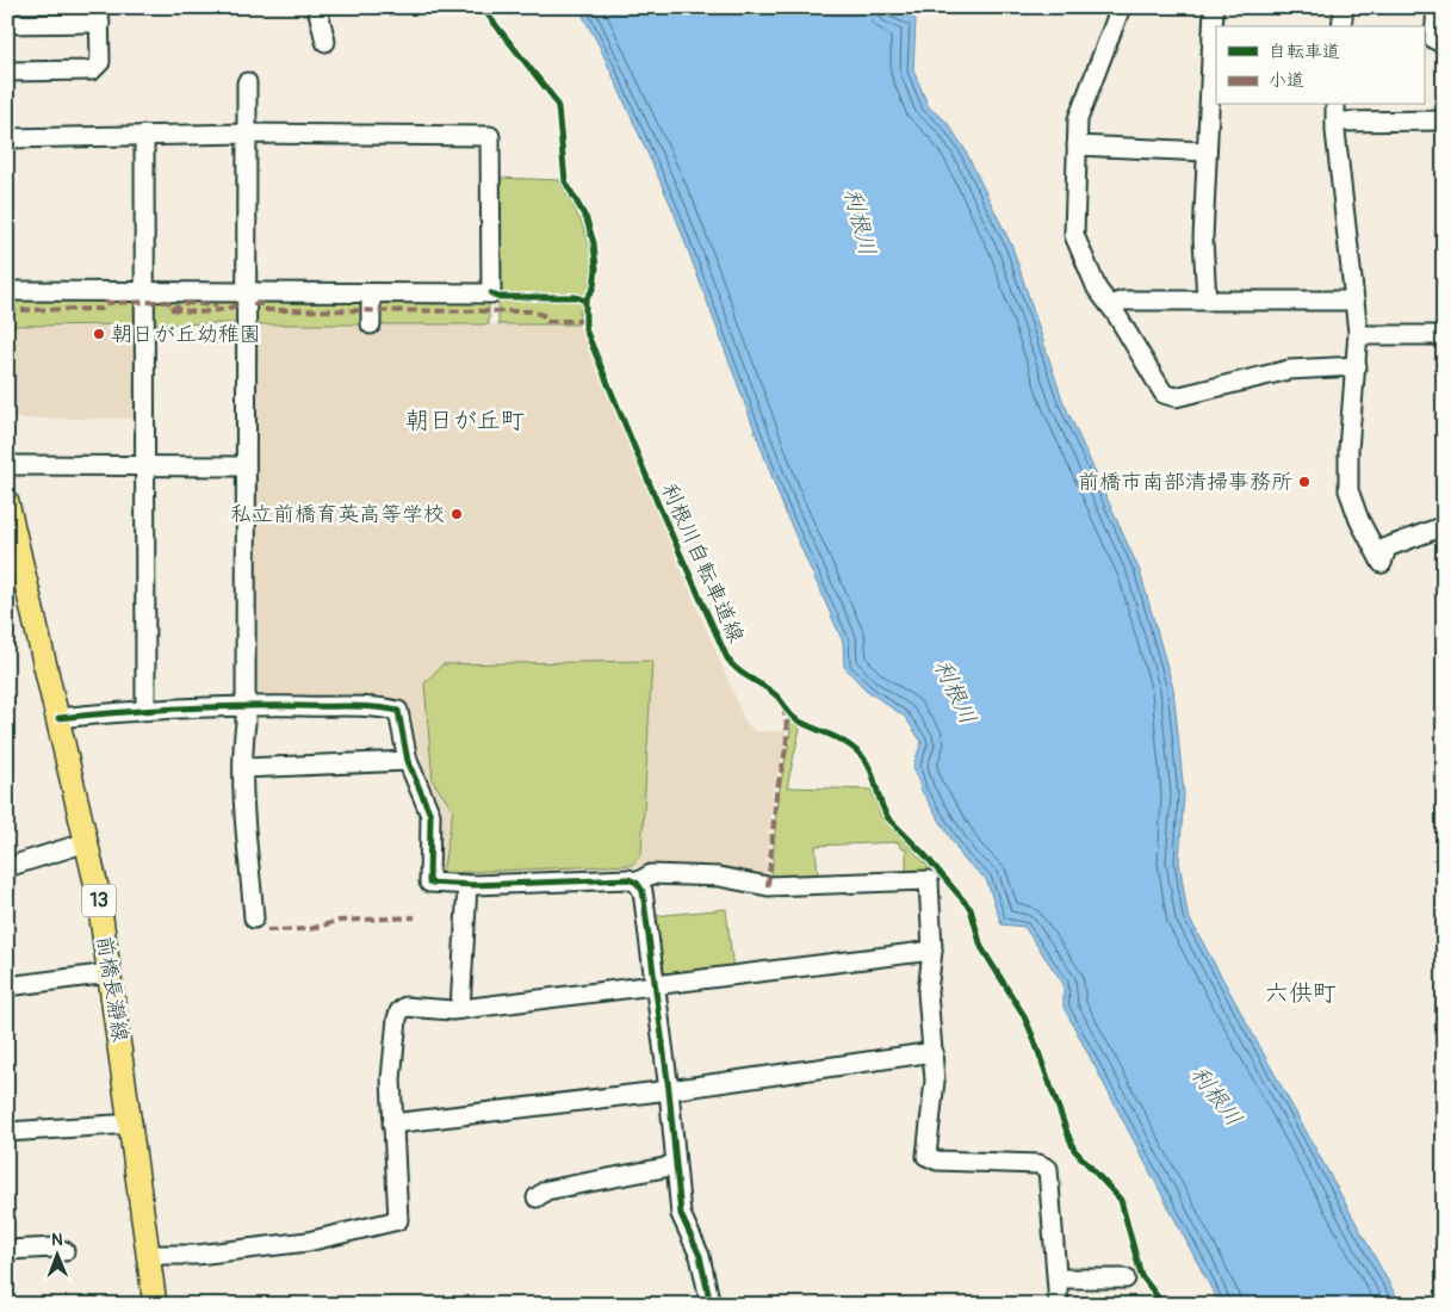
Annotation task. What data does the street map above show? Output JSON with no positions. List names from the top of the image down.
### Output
{
  "streets": {
    "main road": ["13", "前橋長瀞線"],
    "cycle path": ["利根川自転車道線"]
  },
  "districts": ["朝日が丘町", "六供町"],
  "water": ["利根川"],
  "places": ["朝日が丘幼稚園", "前橋市南部清掃事務所", "私立前橋育英高等学校"],
  "legend": ["自転車道", "小道"],
  "north": "top"
}
